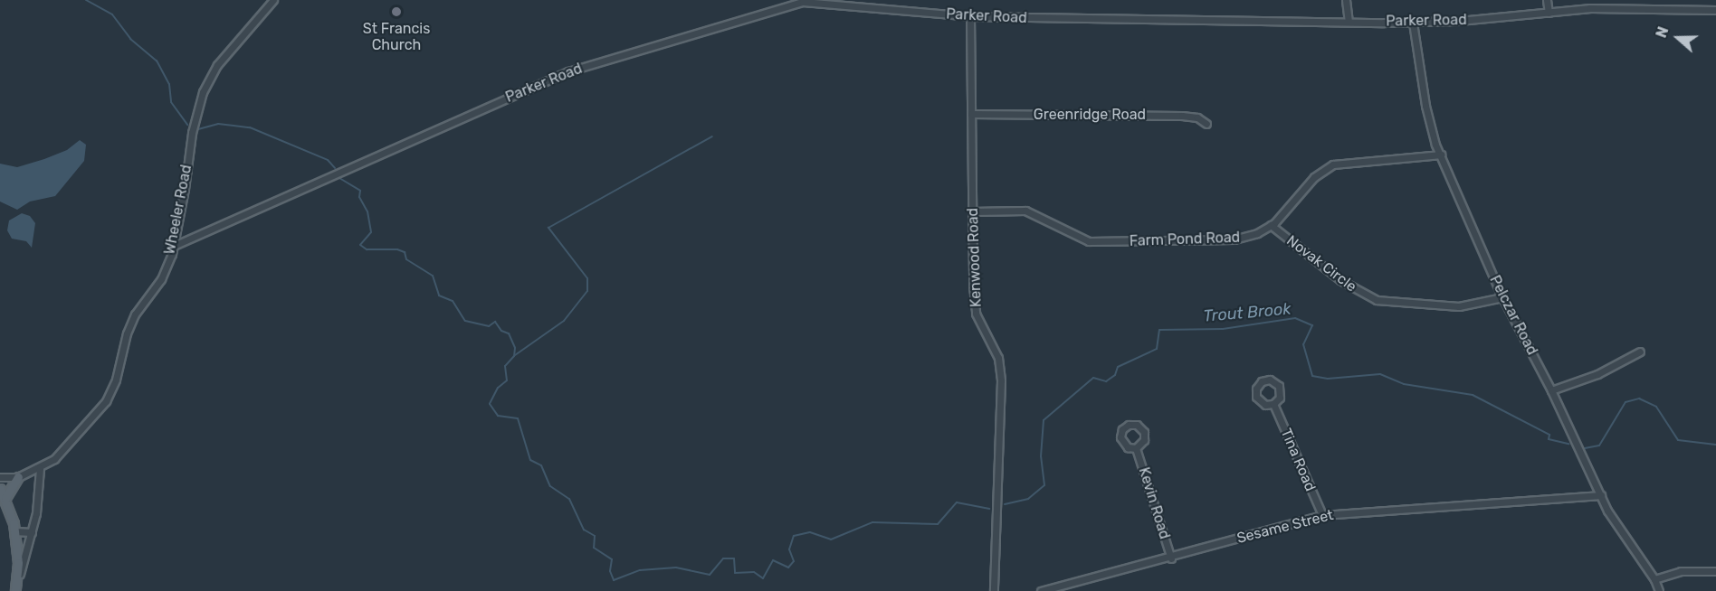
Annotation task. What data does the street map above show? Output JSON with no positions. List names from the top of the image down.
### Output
{
  "streets": {
    "street": [
      "Parker Road",
      "Greenridge Road",
      "Wheeler Road",
      "Farm Pond Road",
      "Kenwood Road",
      "Novak Circle",
      "Pelczar Road",
      "Tina Road",
      "Kevin Road",
      "Sesame Street"
    ]
  },
  "crossings": [
    ["Parker Road", "Wheeler Road"],
    ["Parker Road", "Kenwood Road"],
    ["Parker Road", "Pelczar Road"],
    ["Greenridge Road", "Kenwood Road"],
    ["Farm Pond Road", "Kenwood Road"],
    ["Farm Pond Road", "Novak Circle"],
    ["Farm Pond Road", "Pelczar Road"],
    ["Novak Circle", "Pelczar Road"],
    ["Pelczar Road", "Sesame Street"],
    ["Tina Road", "Sesame Street"],
    ["Kevin Road", "Sesame Street"]
  ],
  "water": ["Trout Brook"],
  "places": ["St Francis Church"],
  "north": "left"
}
